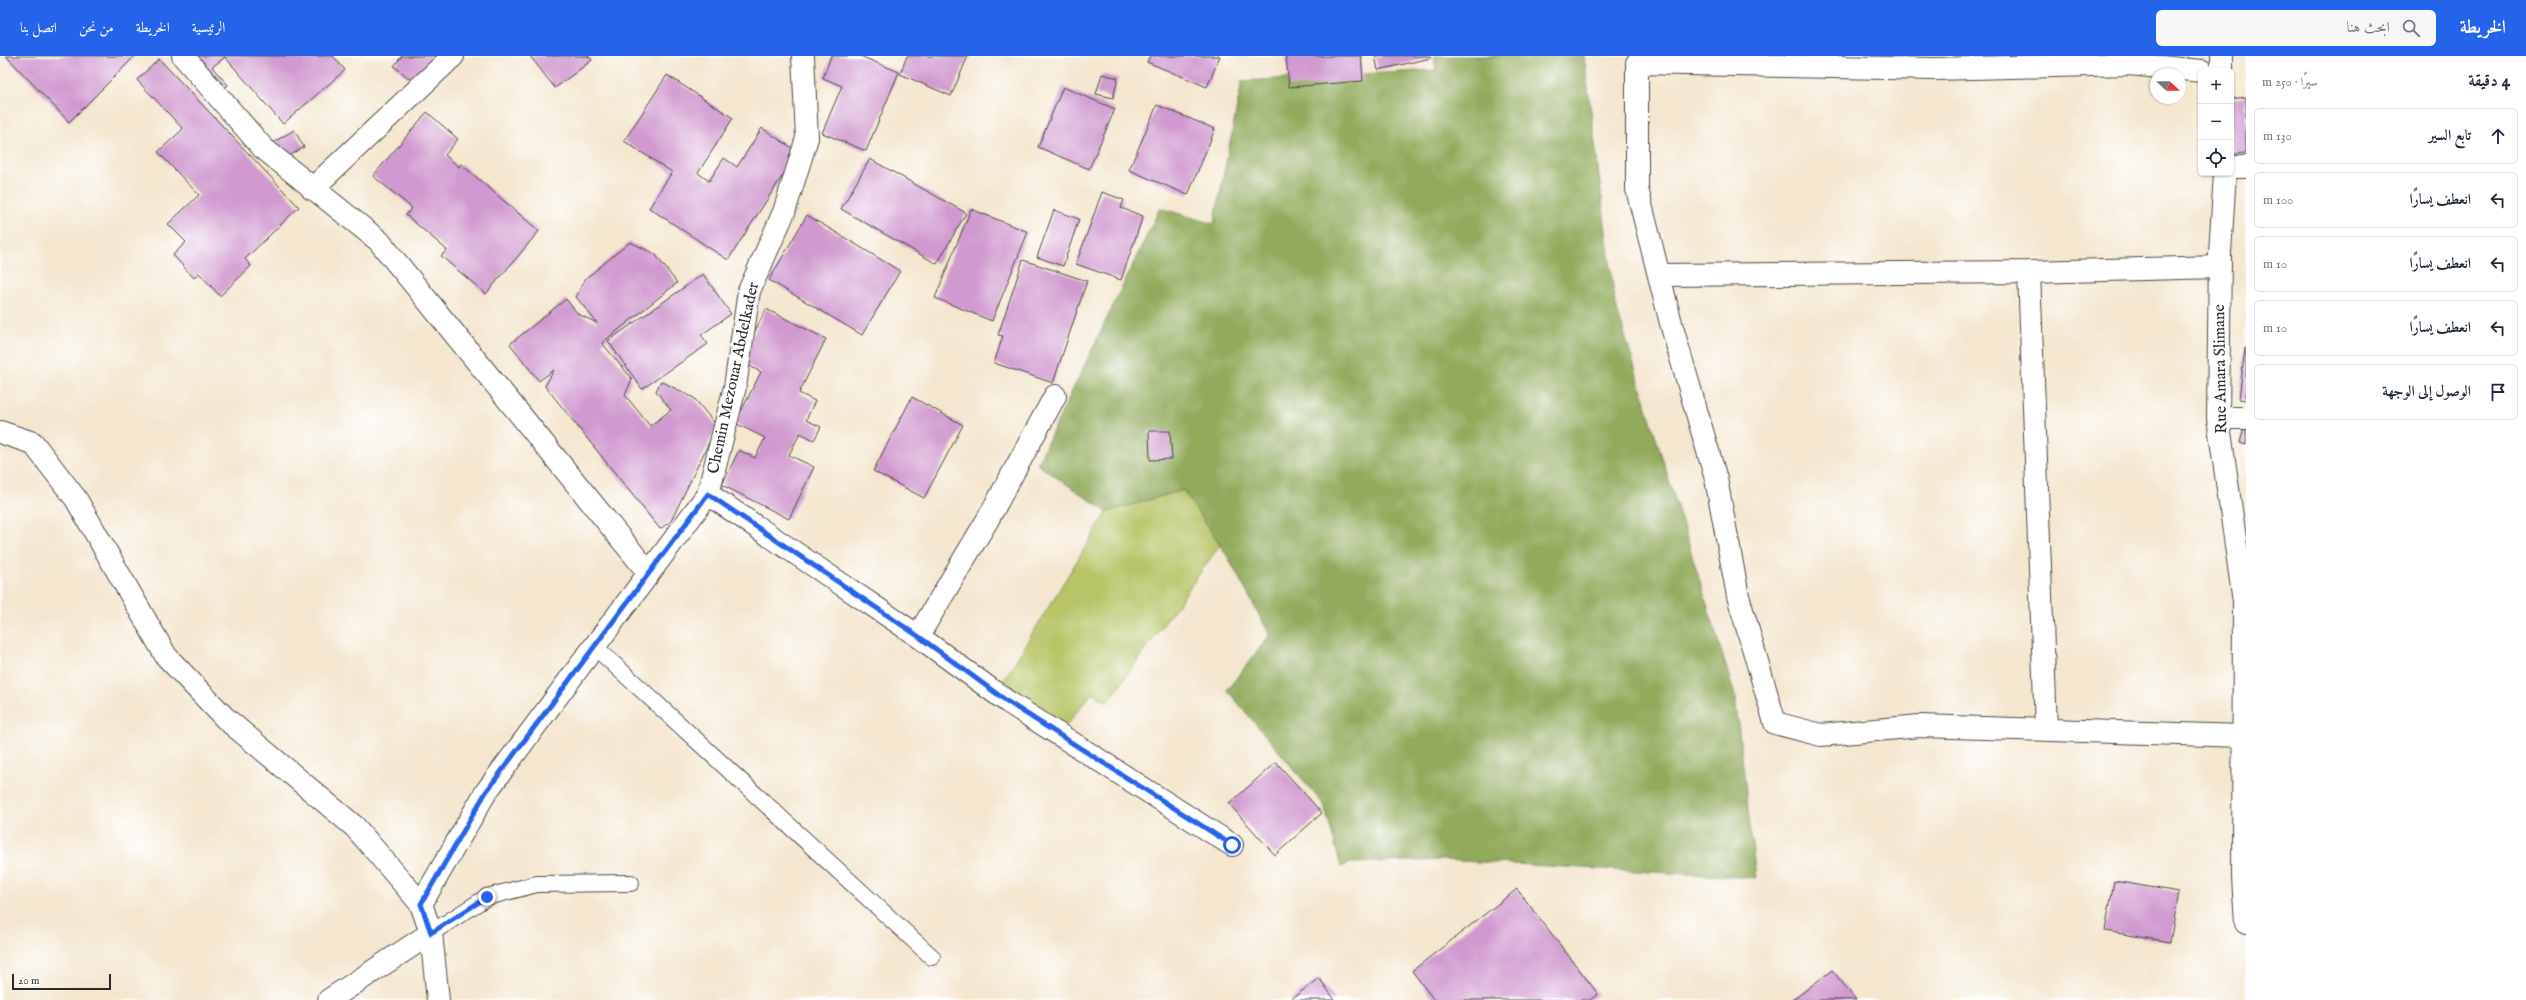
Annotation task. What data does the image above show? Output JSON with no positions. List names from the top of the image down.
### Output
{
  "streets": {
    "street": ["Rue Amara Slimane", "Chemin Mezouar Abdelkader"]
  },
  "scale_bar": "20 m",
  "north": "right",
  "page": {
    "header": "الخريطة",
    "search": "ابحث هنا",
    "nav": [
      "الرئيسية",
      "الخريطة",
      "من نحن",
      "اتصل بنا"
    ],
    "heading": ["4 دقيقة", "سيرًا · 250 m"],
    "map_buttons": ["+", "−"],
    "list": [
      ["تابع السير", "130 m"],
      ["انعطف يسارًا", "100 m"],
      ["انعطف يسارًا", "10 m"],
      ["انعطف يسارًا", "10 m"],
      "الوصول إلى الوجهة"
    ],
    "scale": "20 m"
  }
}
